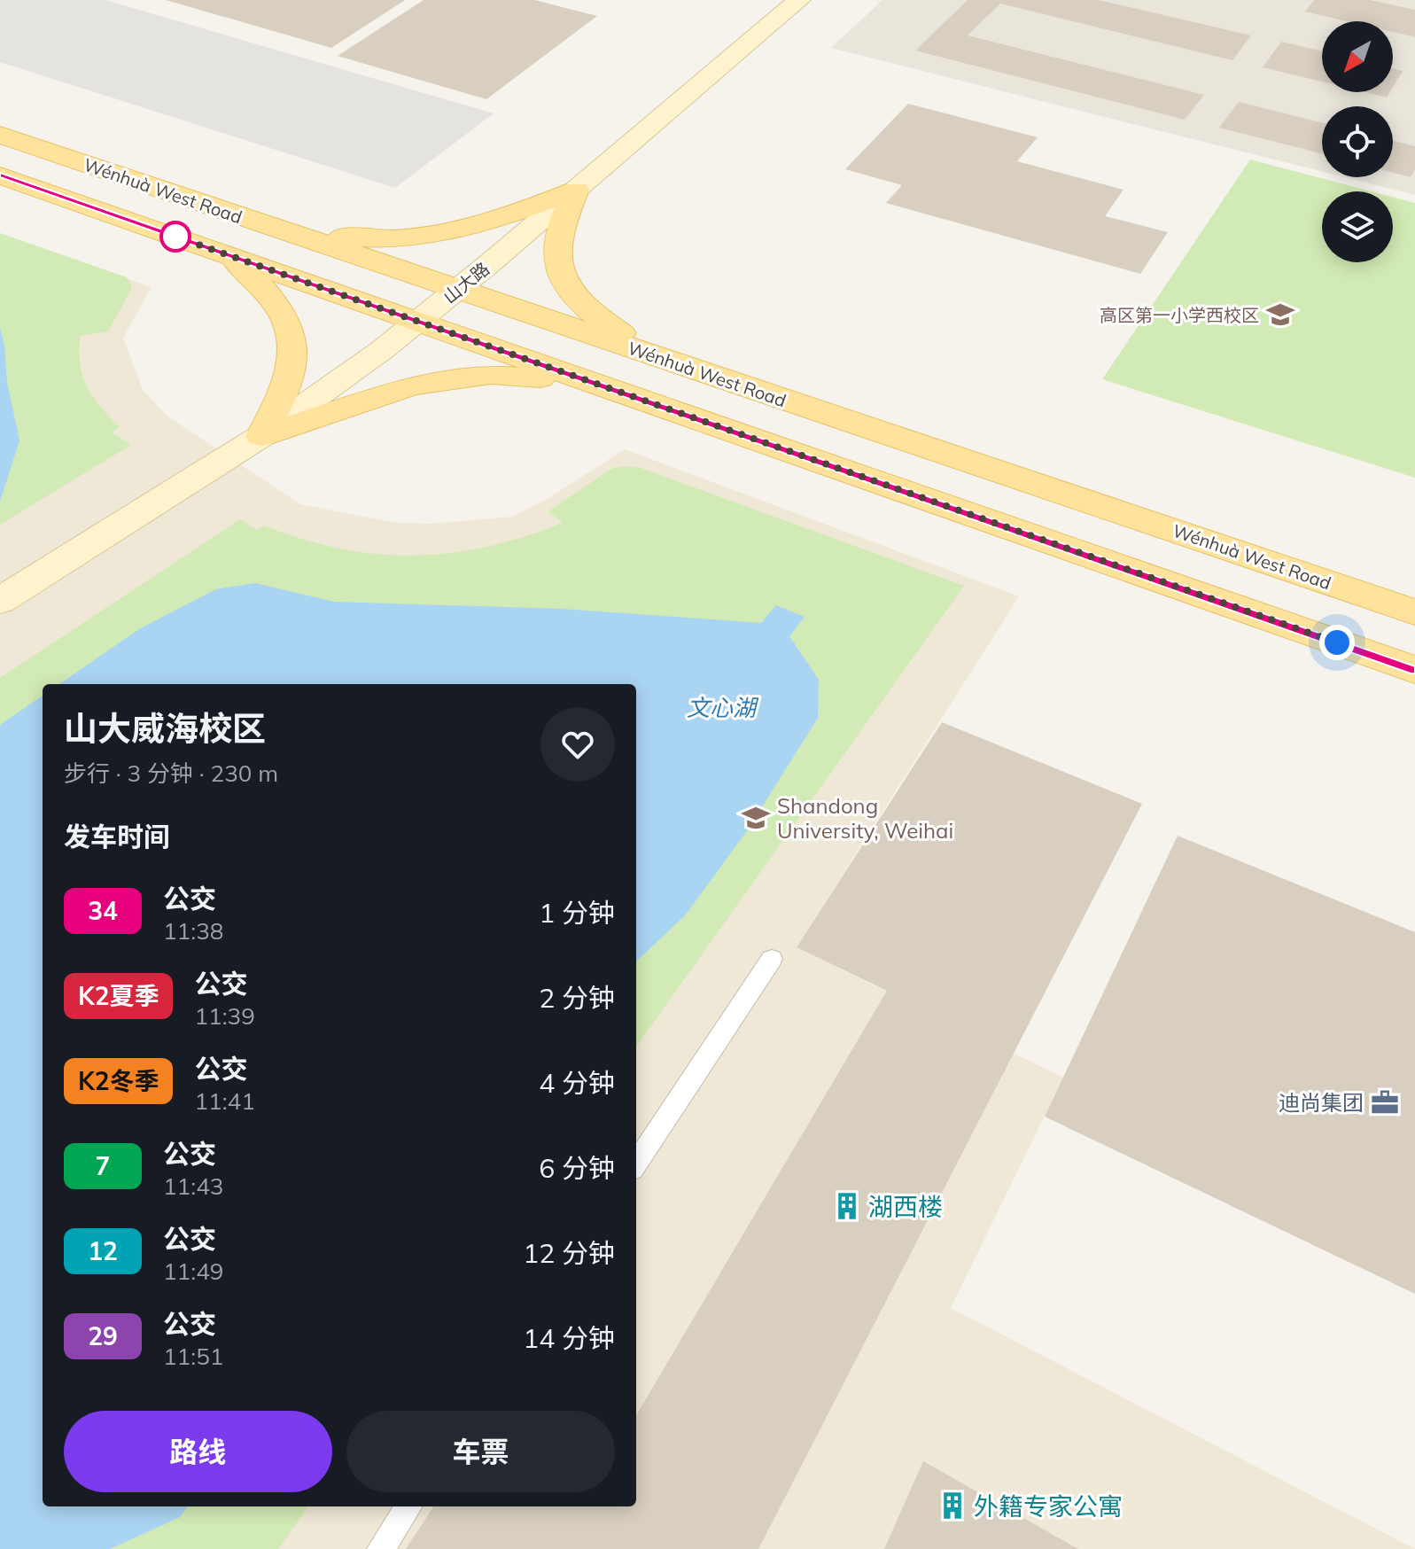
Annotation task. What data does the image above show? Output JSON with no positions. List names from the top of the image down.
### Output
{
  "streets": {
    "main road": ["Wénhuà West Road", "山大路"]
  },
  "crossings": [
    ["Wénhuà West Road", "山大路"]
  ],
  "water": ["文心湖"],
  "places": {
    "school or university": ["高区第一小学西校区", "Shandong University, Weihai"],
    "office": ["迪尚集团"],
    "building": ["湖西楼", "外籍专家公寓"]
  },
  "lines": ["bus line 34"],
  "north": "bottom left",
  "page": {
    "heading": [
      ["山大威海校区", "步行 · 3 分钟 · 230 m"],
      "发车时间"
    ],
    "list": [
      {
        "mark": "34",
        "name": "公交",
        "note": "11:38",
        "value": "1 分钟"
      },
      {
        "mark": "K2夏季",
        "name": "公交",
        "note": "11:39",
        "value": "2 分钟"
      },
      {
        "mark": "K2冬季",
        "name": "公交",
        "note": "11:41",
        "value": "4 分钟"
      },
      {
        "mark": "7",
        "name": "公交",
        "note": "11:43",
        "value": "6 分钟"
      },
      {
        "mark": "12",
        "name": "公交",
        "note": "11:49",
        "value": "12 分钟"
      },
      {
        "mark": "29",
        "name": "公交",
        "note": "11:51",
        "value": "14 分钟"
      }
    ],
    "buttons": ["路线", "车票"]
  }
}
